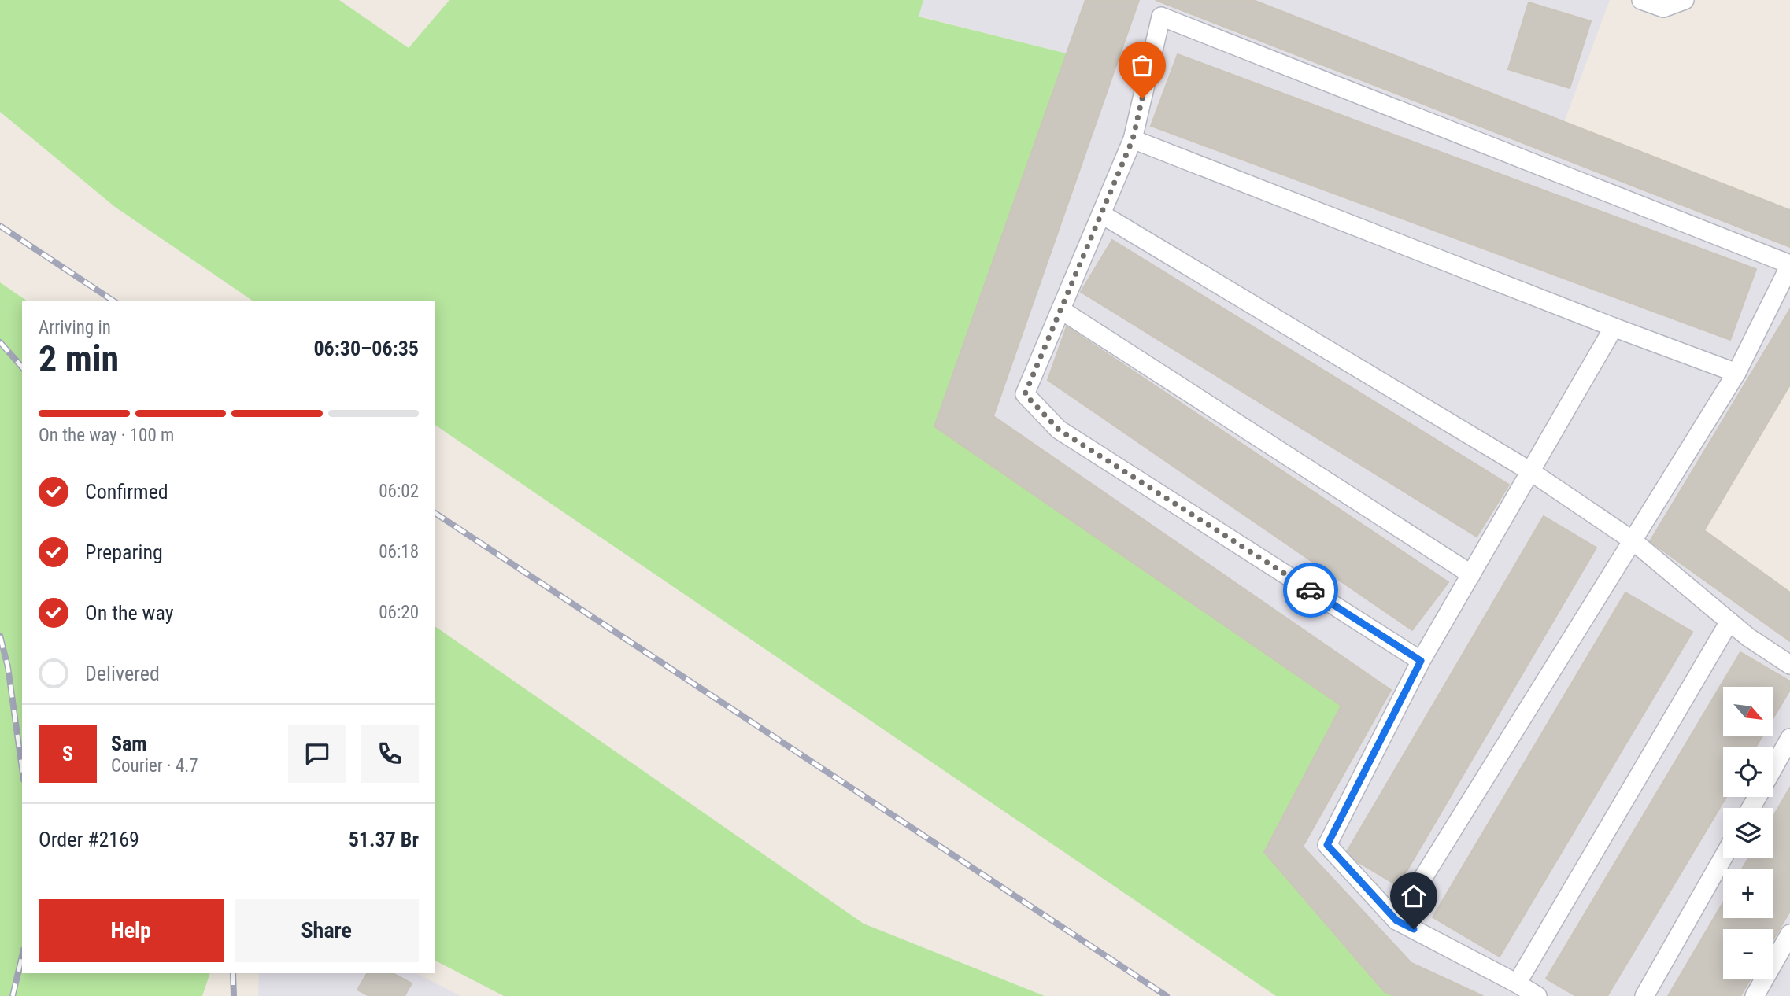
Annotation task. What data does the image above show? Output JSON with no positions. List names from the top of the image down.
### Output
{
  "north": "bottom right",
  "page": {
    "heading": ["2 min", "Arriving in", "06:30–06:35"],
    "panel": [
      "Sam",
      "Courier · 4.7",
      "Order #2169",
      "51.37 Br"
    ],
    "bar": "On the way · 100 m",
    "list": [
      ["Confirmed", "06:02"],
      ["Preparing", "06:18"],
      ["On the way", "06:20"],
      "Delivered"
    ],
    "map_buttons": ["+", "−"],
    "round": "S",
    "buttons": ["Help", "Share"]
  }
}
